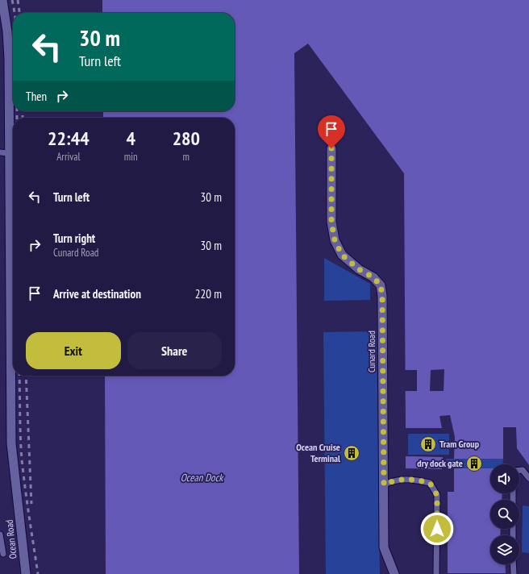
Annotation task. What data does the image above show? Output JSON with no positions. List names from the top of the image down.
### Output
{
  "streets": {
    "street": ["Cunard Road", "Ocean Road"]
  },
  "water": ["Ocean Dock"],
  "places": {
    "building": ["Tram Group", "Ocean Cruise Terminal", "dry dock gate"]
  },
  "page": {
    "turn": ["30 m", "Turn left"],
    "then": "Then",
    "eta": [
      "22:44",
      "Arrival",
      "4",
      "min",
      "280",
      "m"
    ],
    "list": [
      {
        "name": "Turn left",
        "value": "30 m"
      },
      {
        "name": "Turn right",
        "note": "Cunard Road",
        "value": "30 m"
      },
      {
        "name": "Arrive at destination",
        "value": "220 m"
      }
    ],
    "buttons": ["Exit", "Share"]
  }
}
